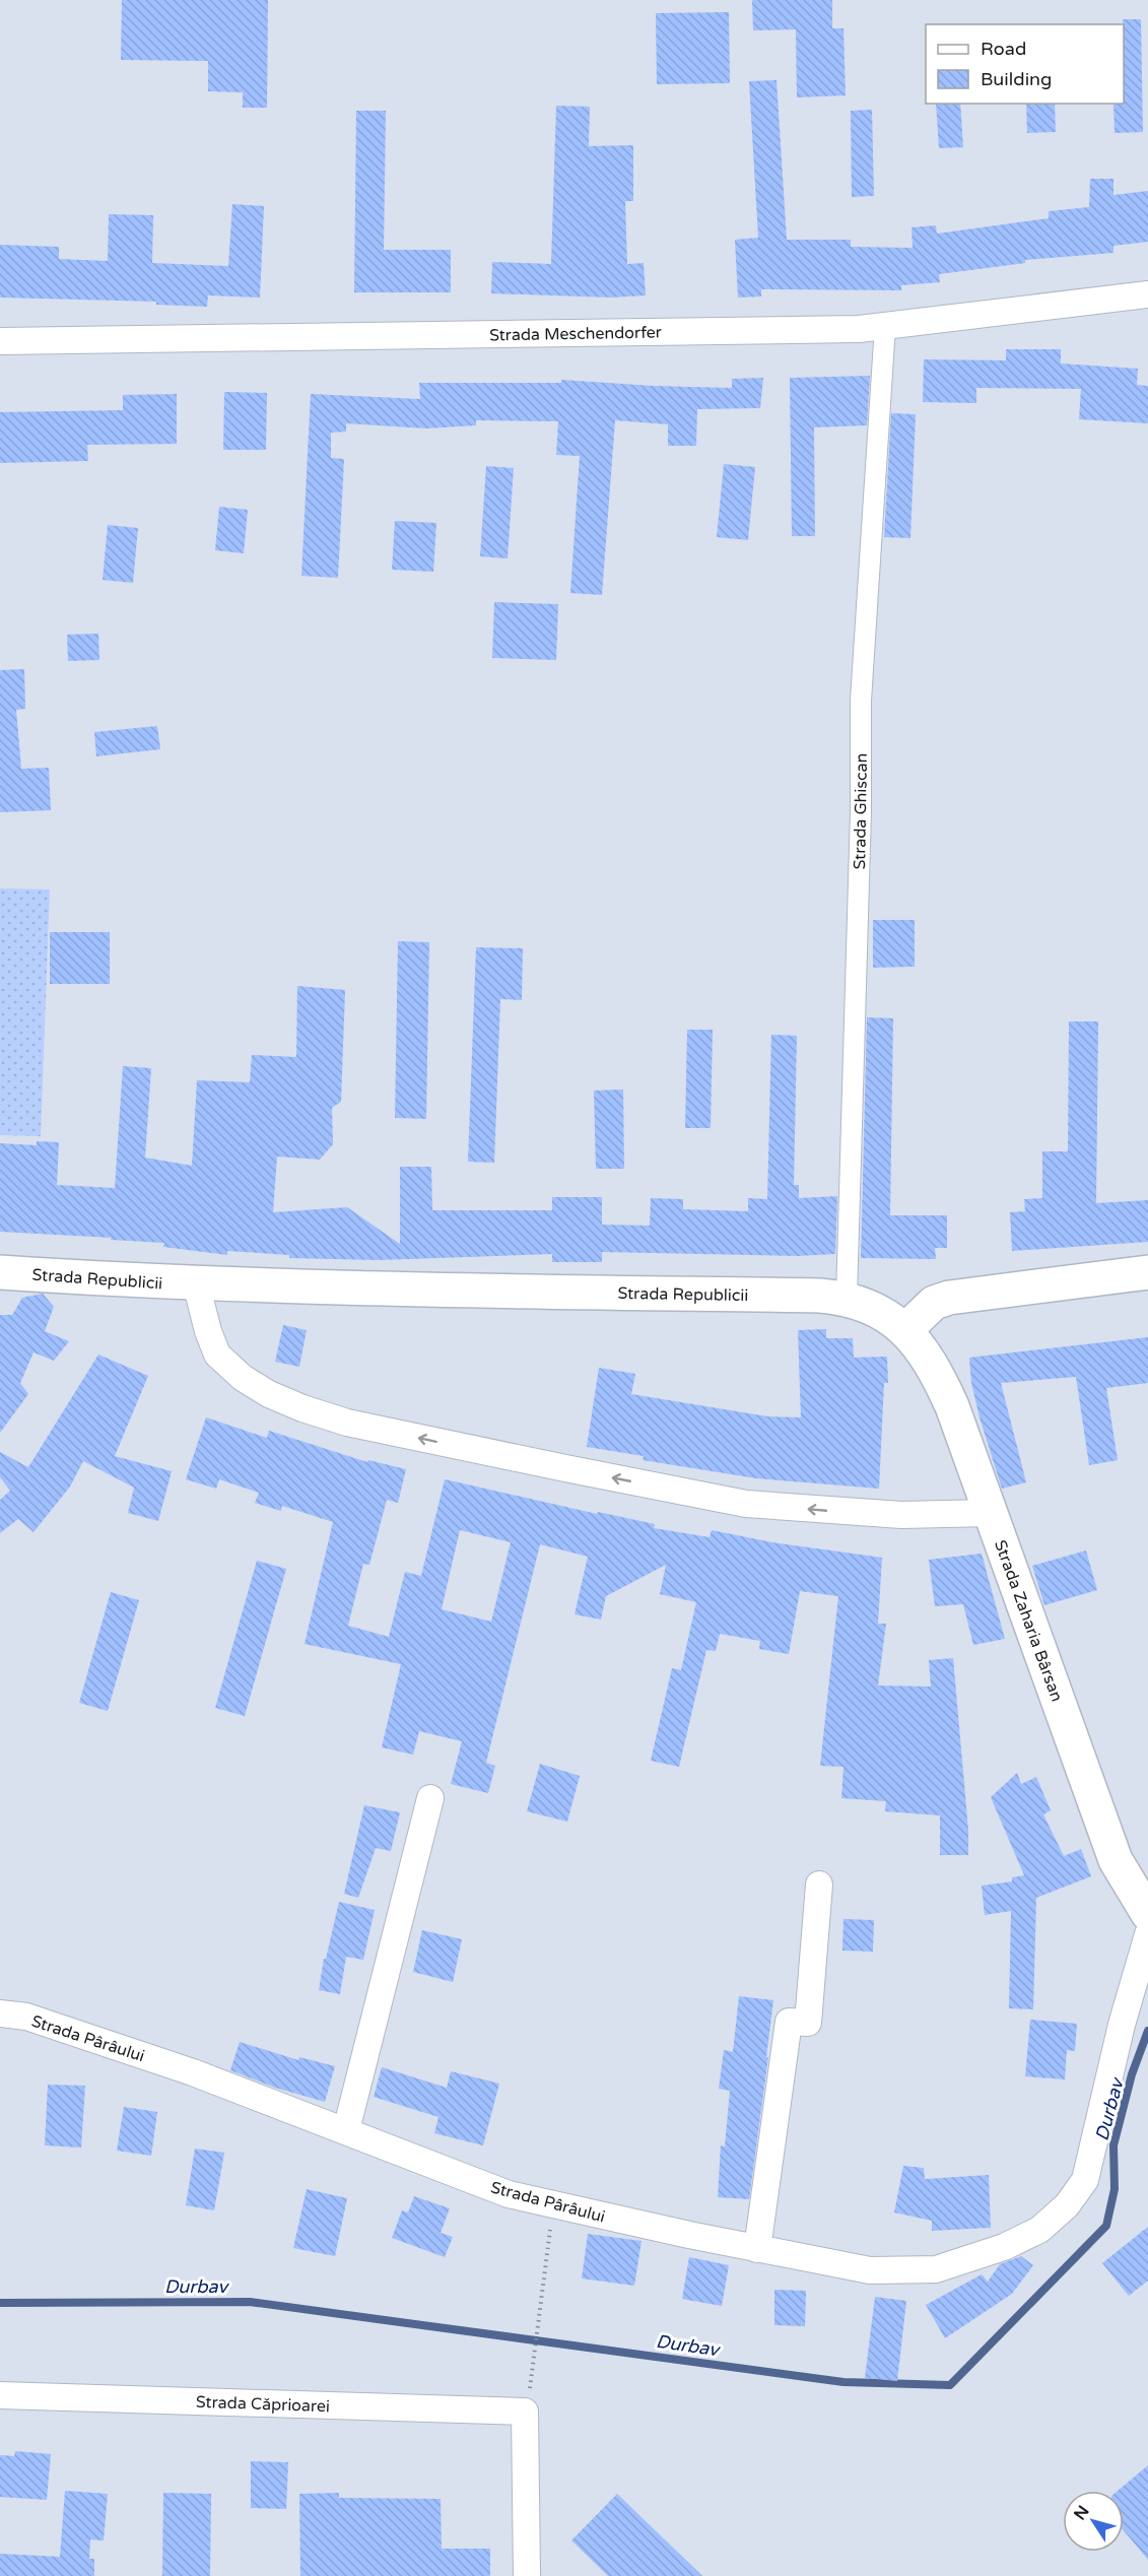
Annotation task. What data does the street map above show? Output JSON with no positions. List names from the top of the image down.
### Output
{
  "streets": {
    "main road": ["Strada Republicii", "Strada Zaharia Bârsan"],
    "street": [
      "Strada Meschendorfer",
      "Strada Ghiscan",
      "Strada Pârâului",
      "Strada Căprioarei"
    ]
  },
  "crossings": [
    ["Strada Meschendorfer", "Strada Ghiscan"],
    ["Strada Ghiscan", "Strada Republicii"],
    ["Strada Republicii", "Strada Zaharia Bârsan"]
  ],
  "water": ["Durbav"],
  "legend": ["Road", "Building"],
  "north": "top left"
}
